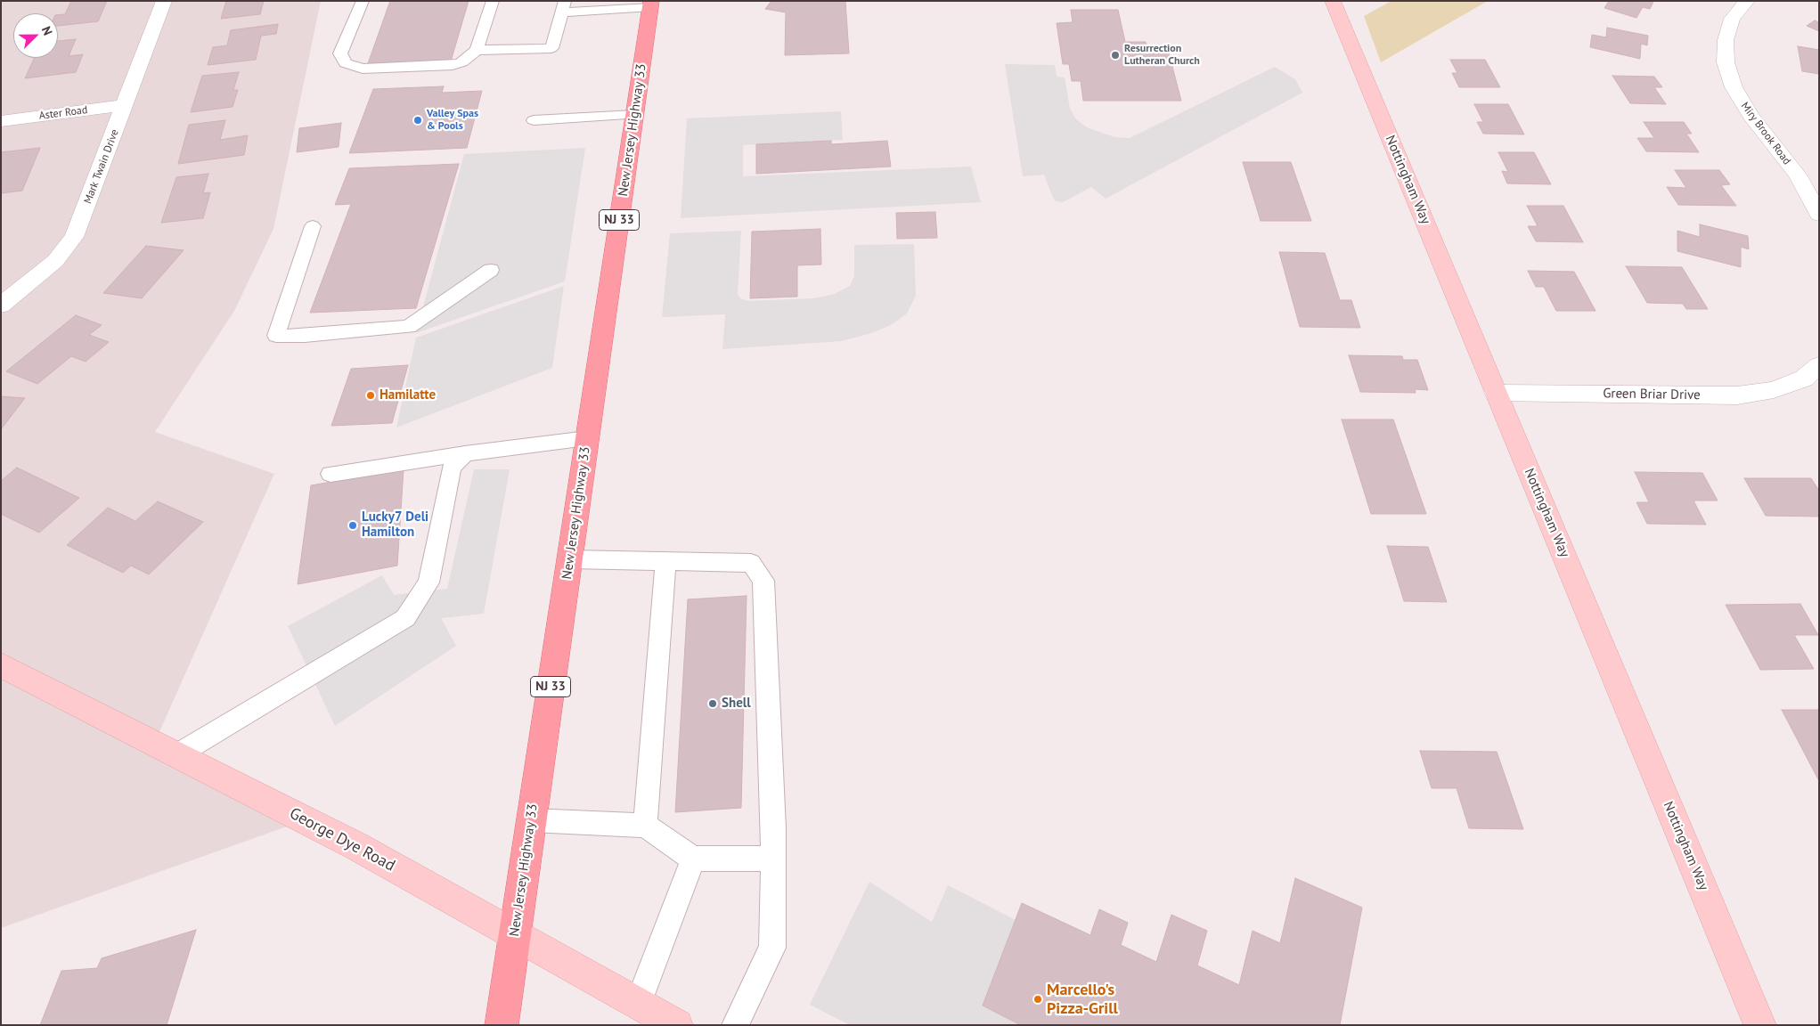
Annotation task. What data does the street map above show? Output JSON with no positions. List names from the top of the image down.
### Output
{
  "streets": {
    "main road": ["New Jersey Highway 33", "NJ 33"],
    "street": [
      "Aster Road",
      "Miry Brook Road",
      "Mark Twain Drive",
      "Nottingham Way",
      "Green Briar Drive",
      "George Dye Road"
    ]
  },
  "crossings": [
    ["Aster Road", "Mark Twain Drive"],
    ["New Jersey Highway 33", "George Dye Road"],
    ["Nottingham Way", "Green Briar Drive"]
  ],
  "places": [
    "Resurrection Lutheran Church",
    "Valley Spas & Pools",
    "Hamilatte",
    "Lucky7 Deli Hamilton",
    "Shell",
    "Marcello's Pizza-Grill"
  ],
  "north": "top right"
}
